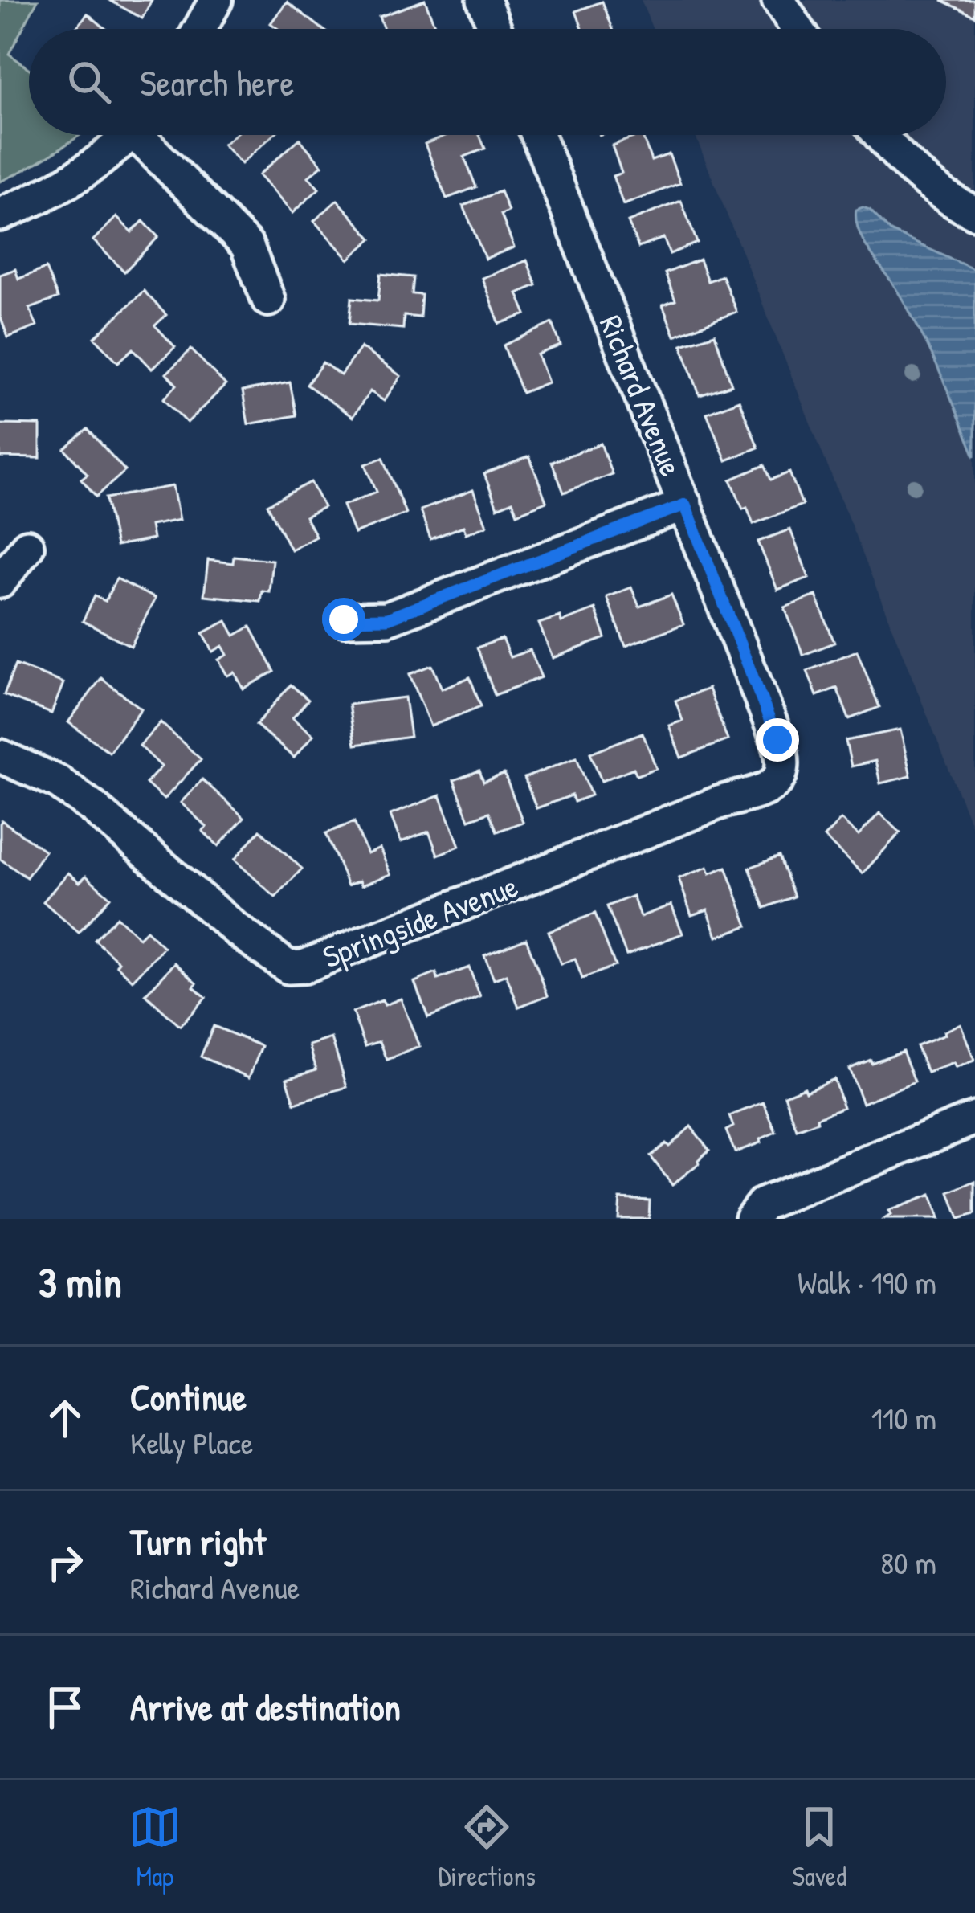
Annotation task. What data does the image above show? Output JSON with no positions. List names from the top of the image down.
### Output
{
  "streets": {
    "street": ["Richard Avenue", "Springside Avenue"]
  },
  "crossings": [
    ["Richard Avenue", "Springside Avenue"]
  ],
  "page": {
    "search": "Search here",
    "heading": ["3 min", "Walk · 190 m"],
    "list": [
      ["Continue", "Kelly Place", "110 m"],
      ["Turn right", "Richard Avenue", "80 m"],
      "Arrive at destination"
    ],
    "nav": ["Map", "Directions", "Saved"]
  }
}
